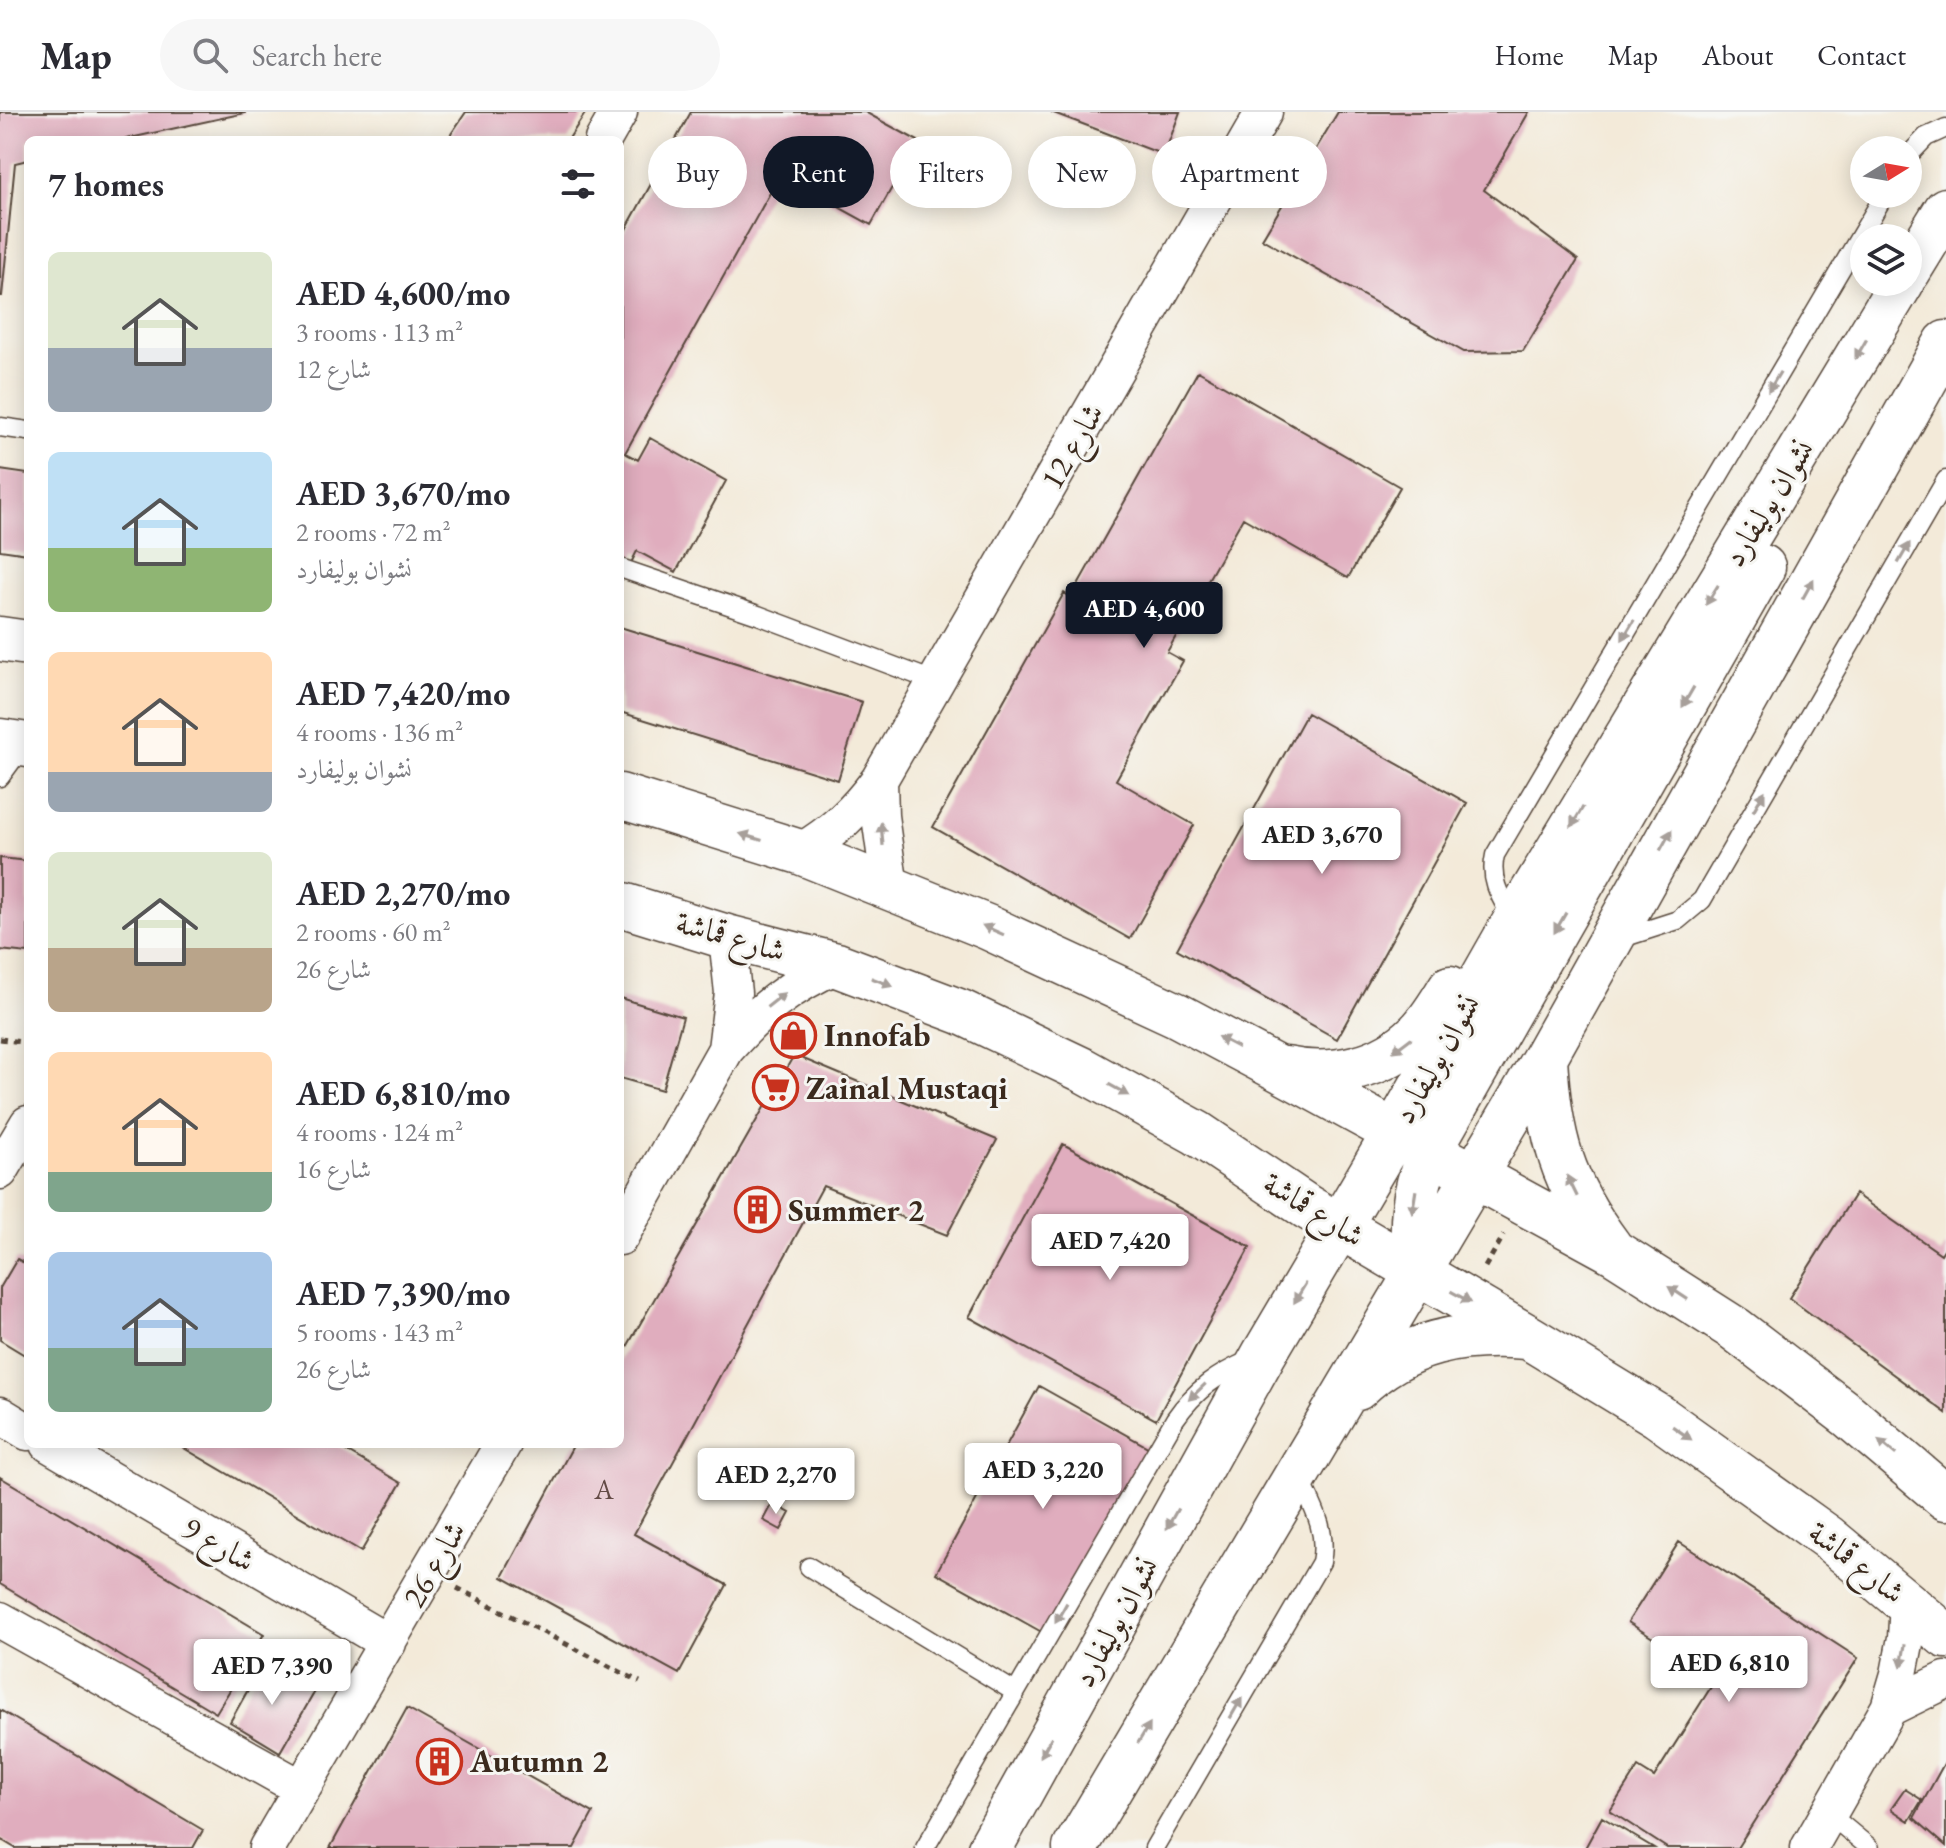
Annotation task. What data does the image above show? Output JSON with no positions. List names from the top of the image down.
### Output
{
  "streets": {
    "street": [
      "شارع 12",
      "نشوان بوليفارد",
      "شارع قماشة",
      "شارع 9",
      "شارع 26"
    ]
  },
  "crossings": [
    ["نشوان بوليفارد", "شارع قماشة"],
    ["شارع 9", "شارع 26"]
  ],
  "places": {
    "shop": ["Innofab"],
    "supermarket": ["Zainal Mustaqi"],
    "building": ["Summer 2", "Autumn 2"]
  },
  "house_numbers": ["A"],
  "north": "right",
  "page": {
    "header": "Map",
    "search": "Search here",
    "nav": [
      "Home",
      "Map",
      "About",
      "Contact"
    ],
    "chip": [
      "Buy",
      "Rent",
      "Filters",
      "New",
      "Apartment"
    ],
    "heading": "7 homes",
    "list": [
      {
        "name": "AED 4,600/mo",
        "note": "3 rooms · 113 m² · شارع 12"
      },
      {
        "name": "AED 3,670/mo",
        "note": "2 rooms · 72 m² · نشوان بوليفارد"
      },
      {
        "name": "AED 7,420/mo",
        "note": "4 rooms · 136 m² · نشوان بوليفارد"
      },
      {
        "name": "AED 2,270/mo",
        "note": "2 rooms · 60 m² · شارع 26"
      },
      {
        "name": "AED 6,810/mo",
        "note": "4 rooms · 124 m² · شارع 16"
      },
      {
        "name": "AED 7,390/mo",
        "note": "5 rooms · 143 m² · شارع 26"
      }
    ],
    "price": [
      "AED 4,600",
      "AED 3,670",
      "AED 7,420",
      "AED 3,220",
      "AED 2,270",
      "AED 6,810",
      "AED 7,390"
    ]
  }
}
